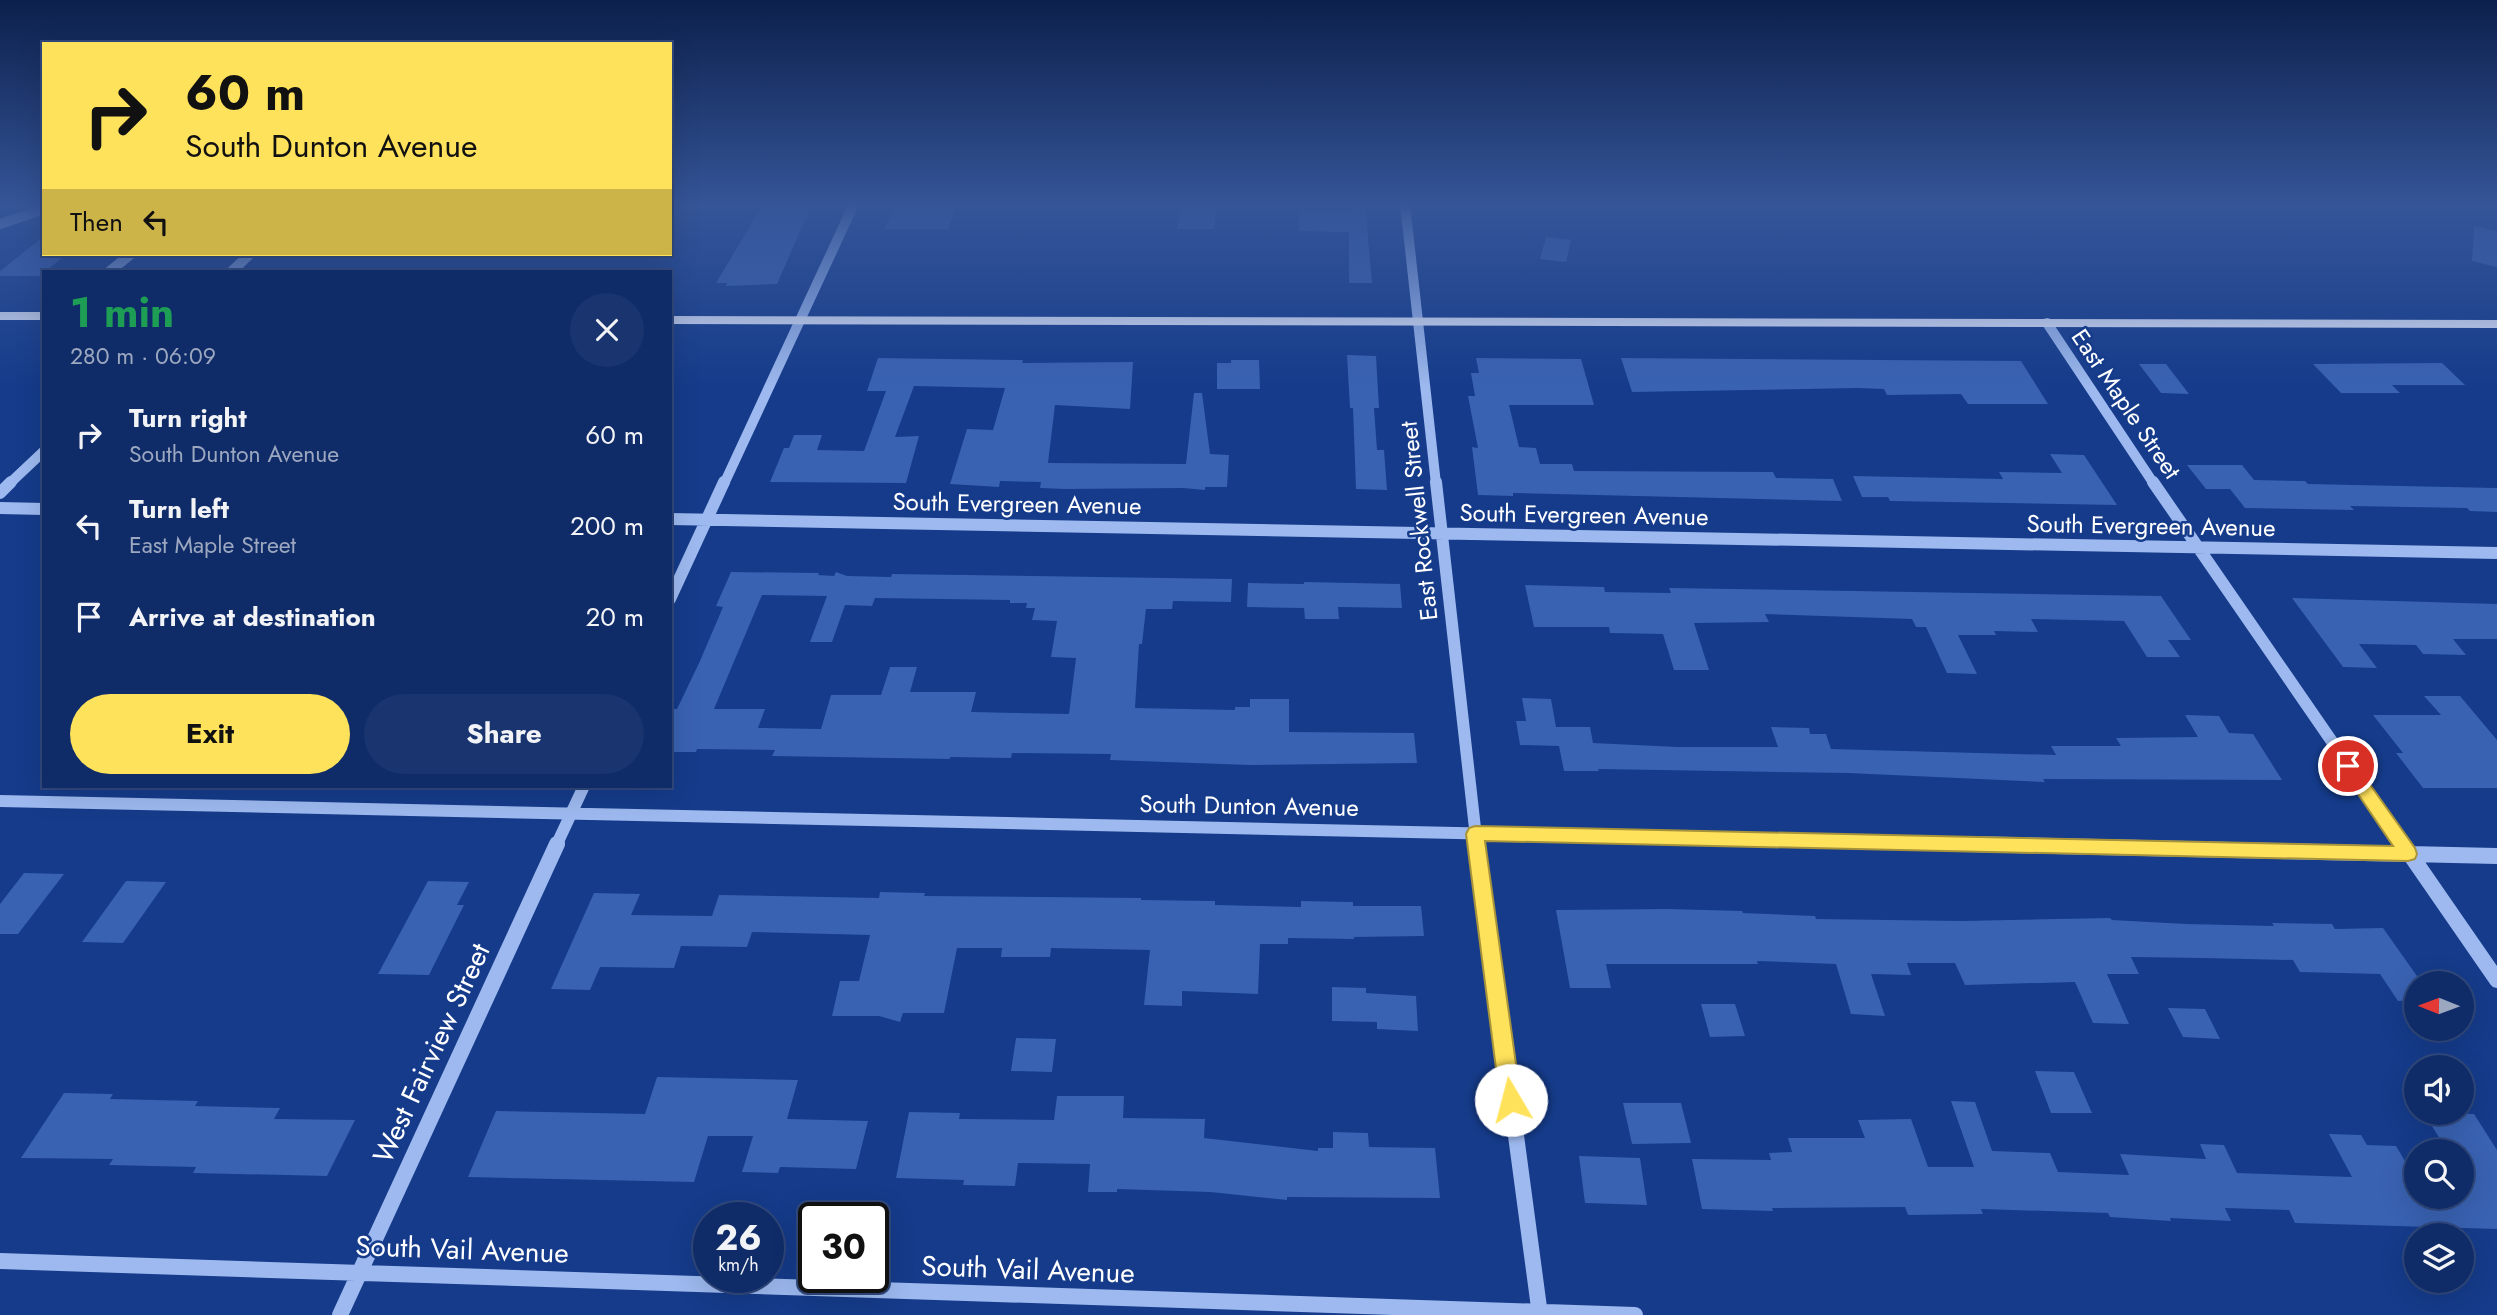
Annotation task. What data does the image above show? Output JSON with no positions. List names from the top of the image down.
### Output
{
  "streets": {
    "street": [
      "East Maple Street",
      "South Evergreen Avenue",
      "East Rockwell Street",
      "South Dunton Avenue",
      "West Fairview Street",
      "South Vail Avenue"
    ]
  },
  "crossings": [
    ["East Maple Street", "South Evergreen Avenue"],
    ["East Maple Street", "South Dunton Avenue"],
    ["South Evergreen Avenue", "East Rockwell Street"],
    ["East Rockwell Street", "South Dunton Avenue"],
    ["East Rockwell Street", "South Vail Avenue"],
    ["South Dunton Avenue", "West Fairview Street"],
    ["West Fairview Street", "South Vail Avenue"]
  ],
  "north": "left",
  "page": {
    "turn": ["60 m", "South Dunton Avenue"],
    "then": "Then",
    "heading": ["1 min", "280 m · 06:09"],
    "list": [
      {
        "name": "Turn right",
        "note": "South Dunton Avenue",
        "value": "60 m"
      },
      {
        "name": "Turn left",
        "note": "East Maple Street",
        "value": "200 m"
      },
      {
        "name": "Arrive at destination",
        "value": "20 m"
      }
    ],
    "buttons": ["Exit", "Share"],
    "speed": "26 km/h",
    "limit": "30"
  }
}
